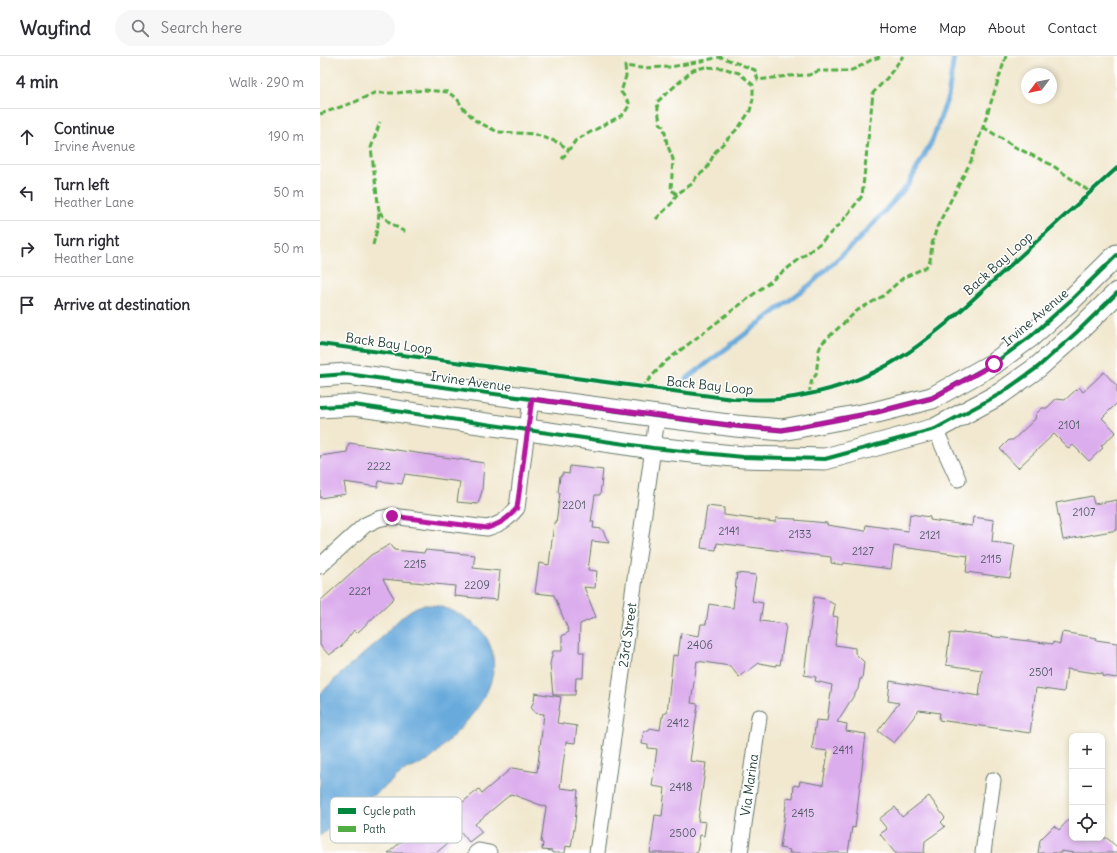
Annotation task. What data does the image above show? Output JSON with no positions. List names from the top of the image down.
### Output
{
  "streets": {
    "main road": ["Irvine Avenue"],
    "street": ["23rd Street", "Via Marina"],
    "cycle path": ["Back Bay Loop"]
  },
  "crossings": [
    ["Irvine Avenue", "23rd Street"]
  ],
  "house_numbers": [
    "2101",
    "2222",
    "2201",
    "2107",
    "2141",
    "2133",
    "2121",
    "2127",
    "2115",
    "2215",
    "2209",
    "2221",
    "2406",
    "2501",
    "2412",
    "2411",
    "2418",
    "2415",
    "2500"
  ],
  "legend": ["Cycle path", "Path"],
  "north": "bottom left",
  "page": {
    "header": "Wayfind",
    "search": "Search here",
    "nav": [
      "Home",
      "Map",
      "About",
      "Contact"
    ],
    "heading": ["4 min", "Walk · 290 m"],
    "list": [
      ["Continue", "Irvine Avenue", "190 m"],
      ["Turn left", "Heather Lane", "50 m"],
      ["Turn right", "Heather Lane", "50 m"],
      "Arrive at destination"
    ],
    "map_buttons": ["+", "−"]
  }
}
